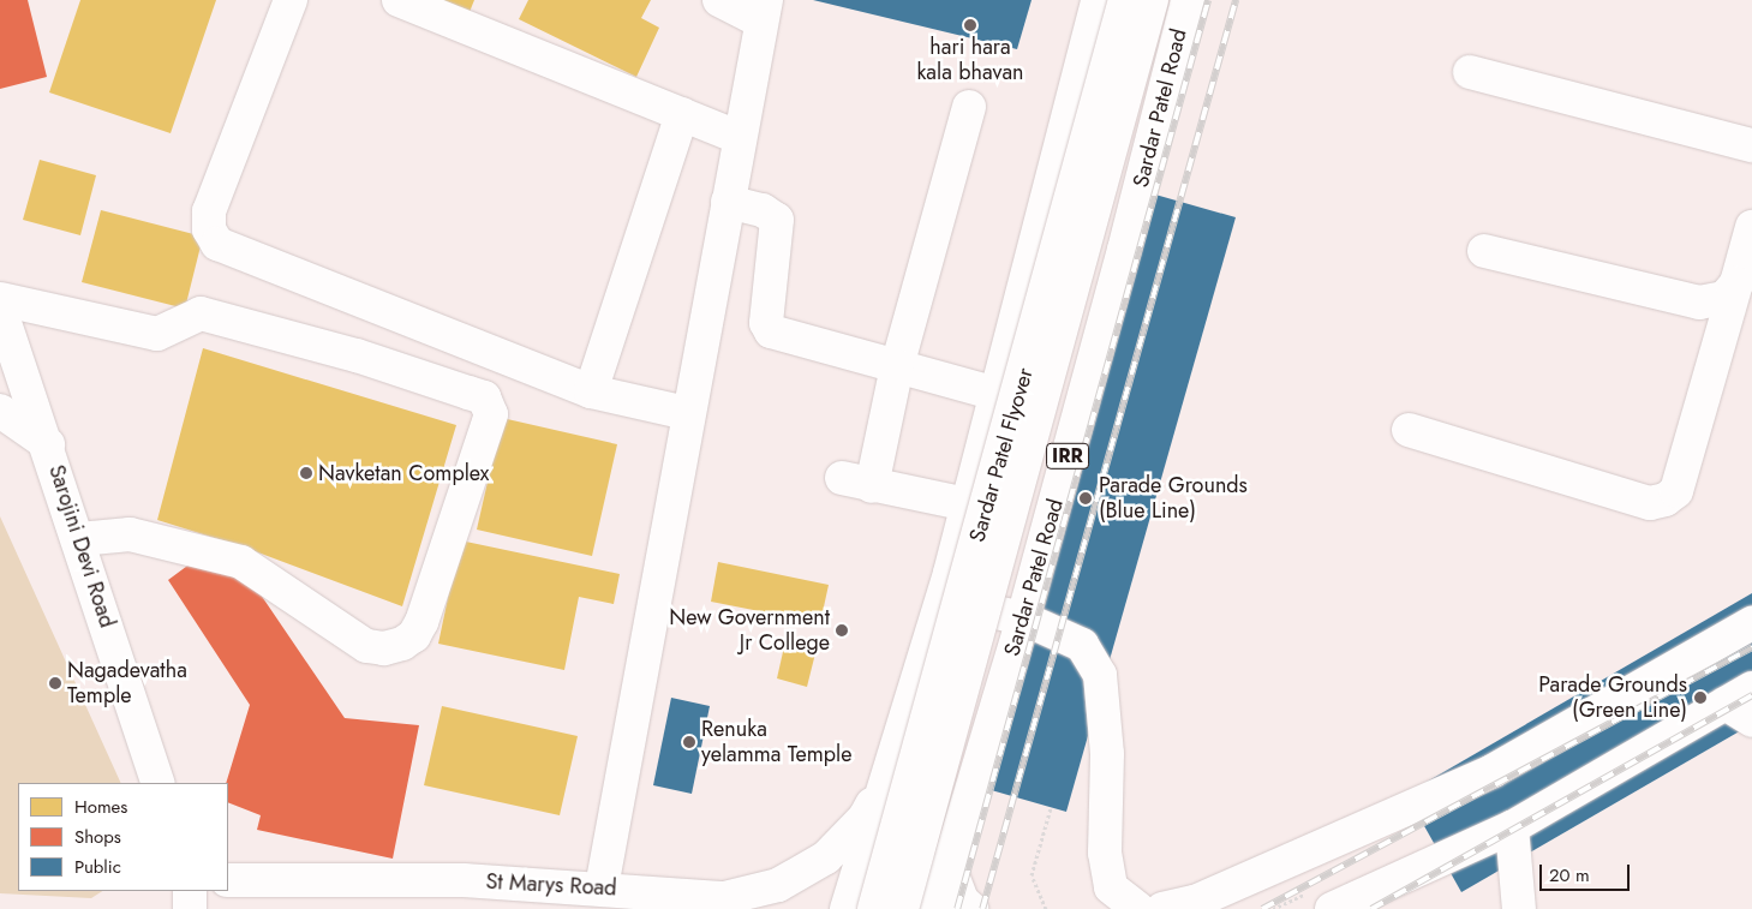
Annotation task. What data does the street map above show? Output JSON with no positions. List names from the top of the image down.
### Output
{
  "streets": {
    "main road": [
      "Sardar Patel Road",
      "Sardar Patel Flyover",
      "IRR",
      "Sarojini Devi Road",
      "St Marys Road"
    ]
  },
  "places": [
    "hari hara kala bhavan",
    "Navketan Complex",
    "Parade Grounds (Blue Line)",
    "New Government Jr College",
    "Nagadevatha Temple",
    "Parade Grounds (Green Line)",
    "Renuka yelamma Temple"
  ],
  "legend": ["Homes", "Shops", "Public"],
  "scale_bar": "20 m"
}
